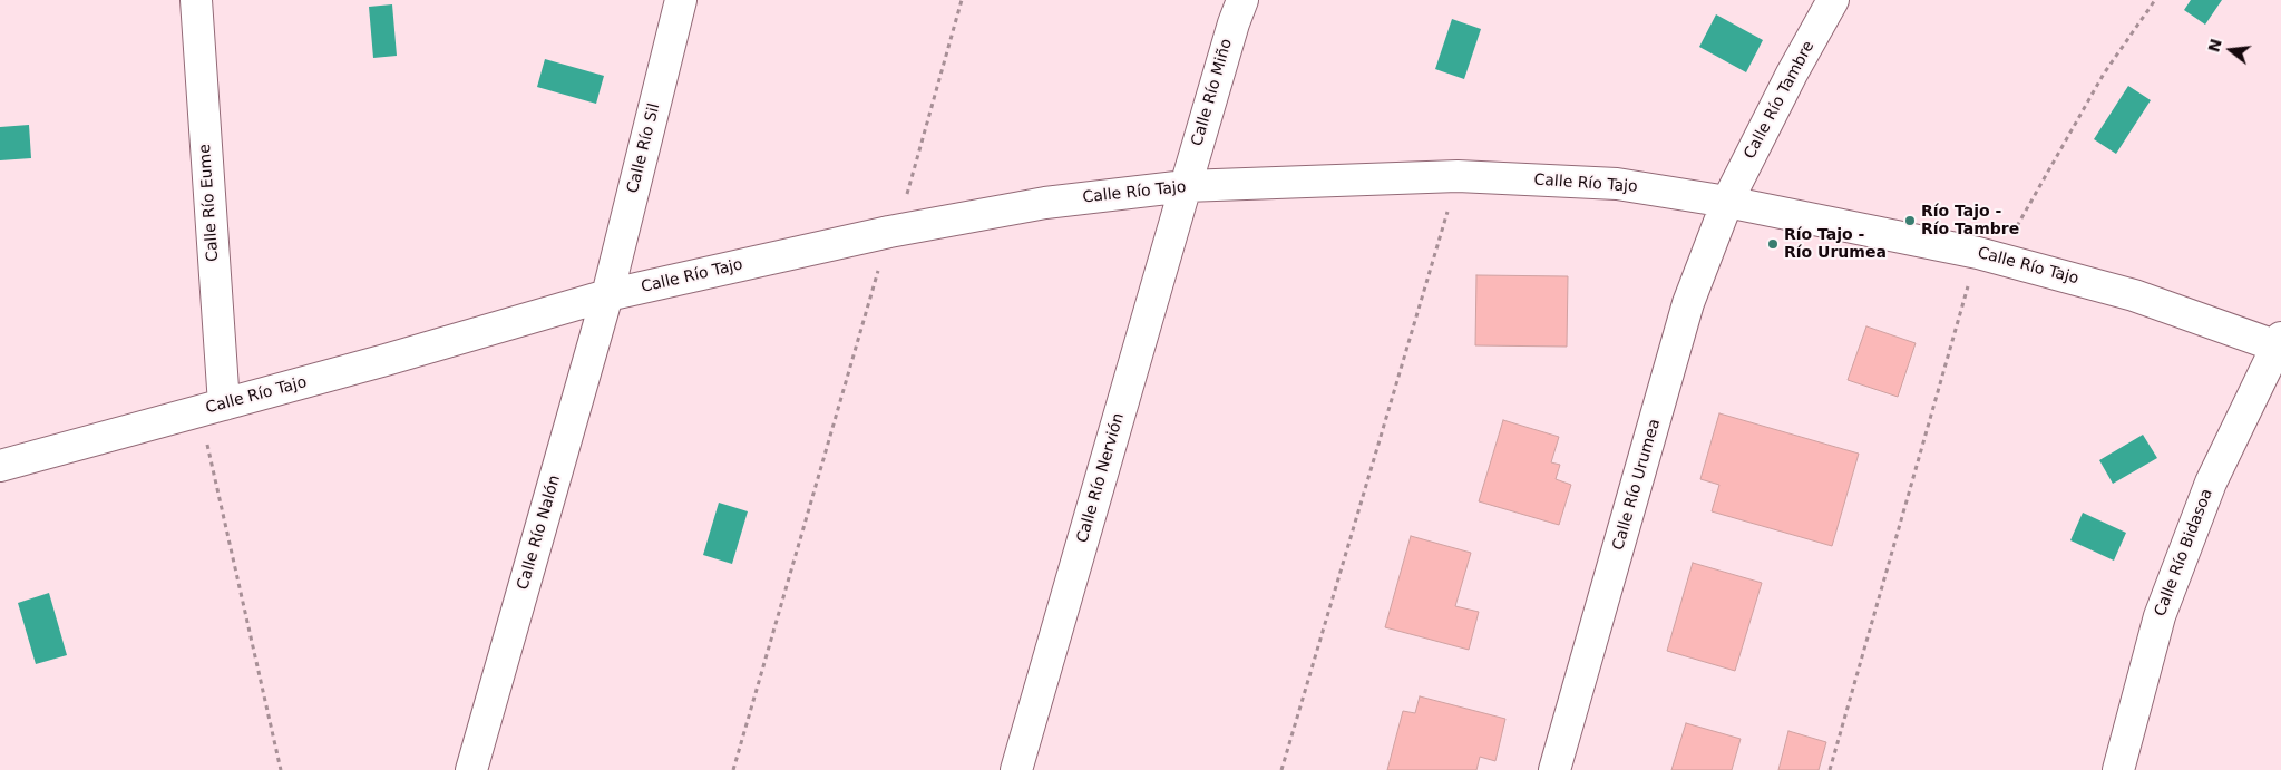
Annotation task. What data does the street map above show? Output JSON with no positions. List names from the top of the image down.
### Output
{
  "streets": {
    "street": [
      "Calle Río Miño",
      "Calle Río Tambre",
      "Calle Río Sil",
      "Calle Río Tajo",
      "Calle Río Eume",
      "Calle Río Nervión",
      "Calle Río Urumea",
      "Calle Río Nalón",
      "Calle Río Bidasoa"
    ]
  },
  "crossings": [
    ["Calle Río Miño", "Calle Río Tajo"],
    ["Calle Río Miño", "Calle Río Nervión"],
    ["Calle Río Tambre", "Calle Río Tajo"],
    ["Calle Río Tambre", "Calle Río Urumea"],
    ["Calle Río Sil", "Calle Río Tajo"],
    ["Calle Río Sil", "Calle Río Nalón"],
    ["Calle Río Tajo", "Calle Río Eume"],
    ["Calle Río Tajo", "Calle Río Nervión"],
    ["Calle Río Tajo", "Calle Río Urumea"],
    ["Calle Río Tajo", "Calle Río Nalón"],
    ["Calle Río Tajo", "Calle Río Bidasoa"]
  ],
  "places": ["Río Tajo - Río Tambre", "Río Tajo - Río Urumea"],
  "north": "left"
}
